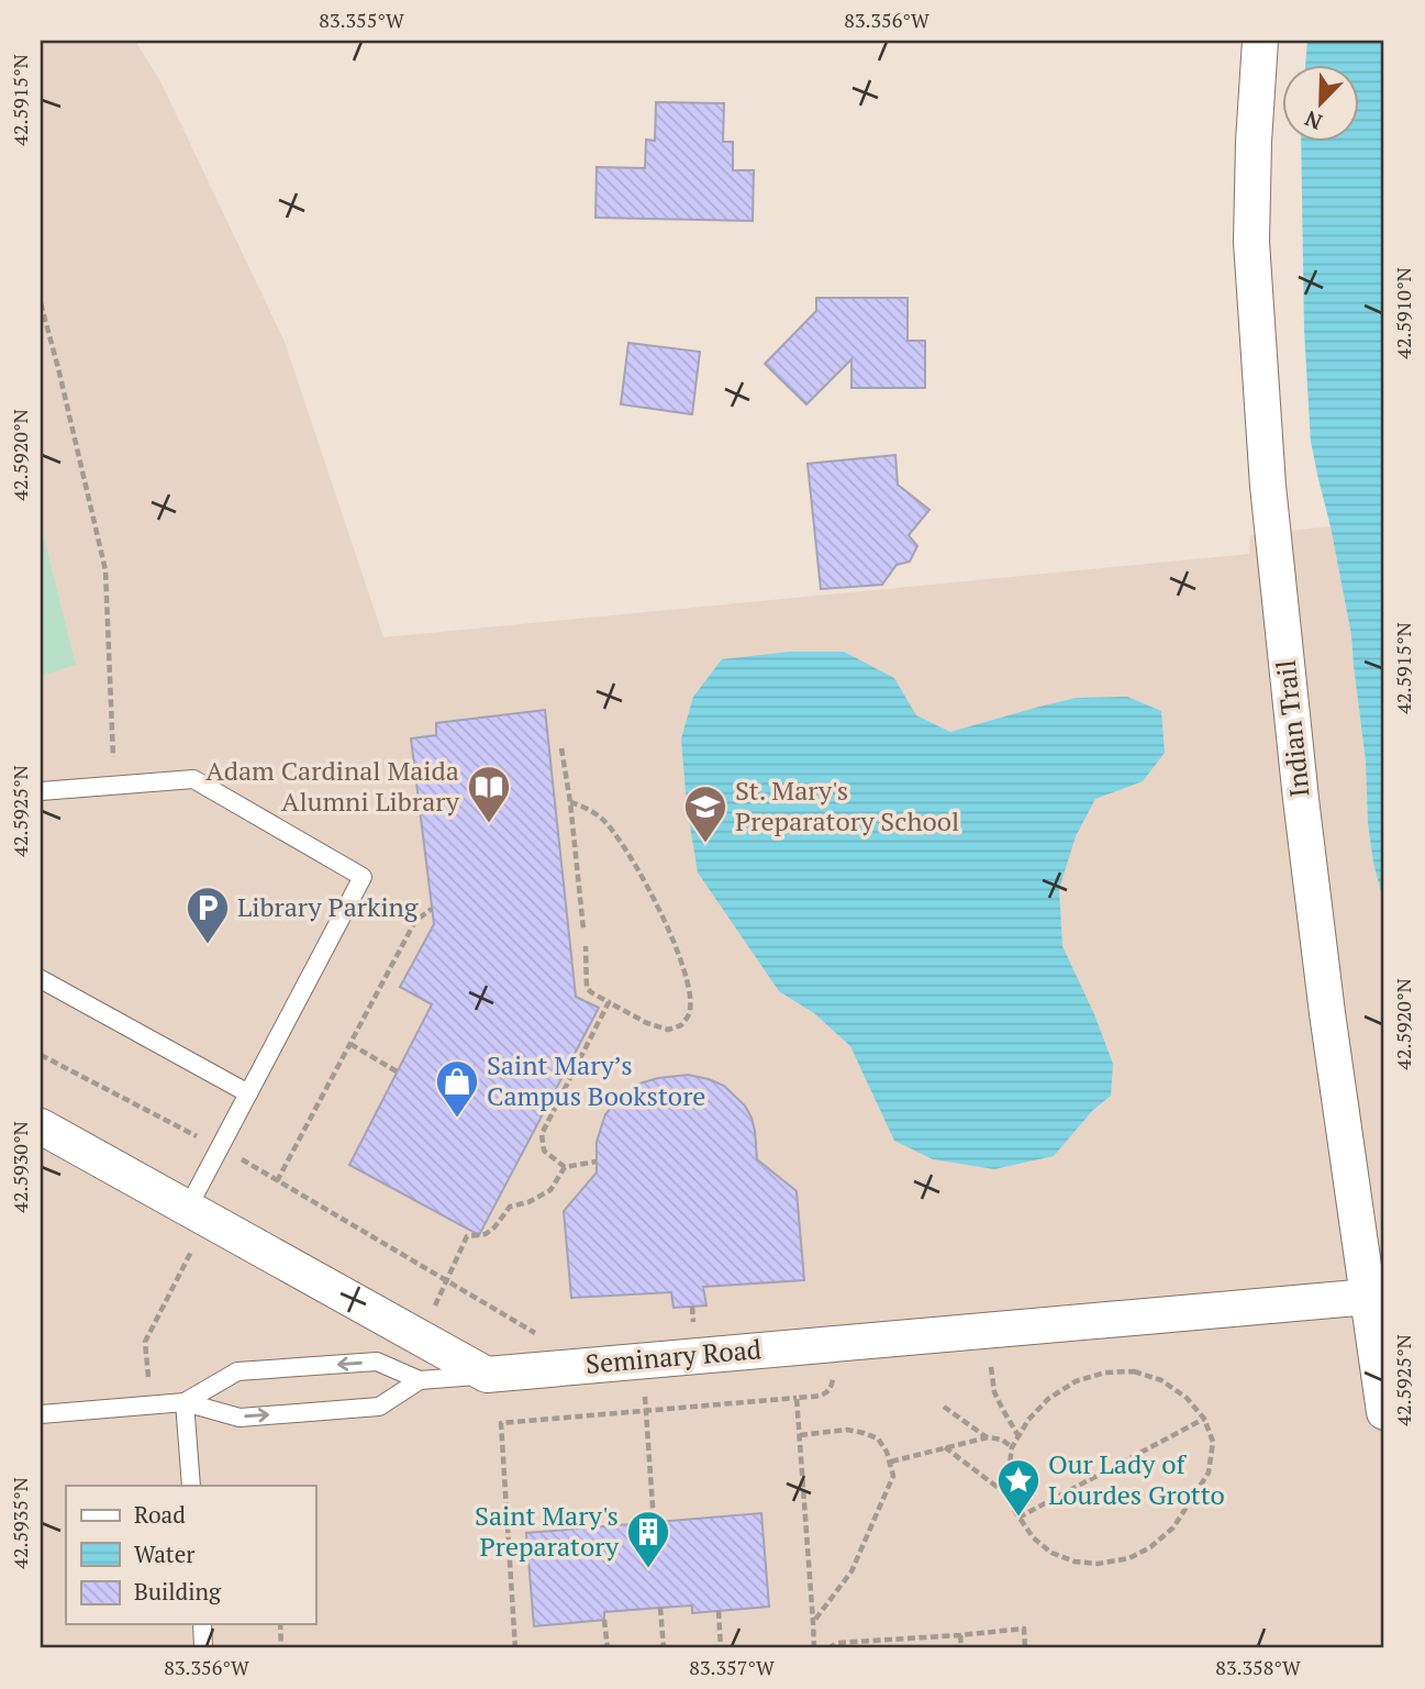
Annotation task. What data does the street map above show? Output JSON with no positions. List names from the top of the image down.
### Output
{
  "streets": {
    "street": ["Indian Trail", "Seminary Road"]
  },
  "crossings": [
    ["Indian Trail", "Seminary Road"]
  ],
  "places": {
    "library": ["Adam Cardinal Maida Alumni Library"],
    "school or university": ["St. Mary's Preparatory School"],
    "parking": ["Library Parking"],
    "shop": ["Saint Mary’s Campus Bookstore"],
    "place": ["Our Lady of Lourdes Grotto"],
    "building": ["Saint Mary's Preparatory"]
  },
  "legend": ["Road", "Water", "Building"],
  "north": "bottom left",
  "coordinates": [
    "83.355°W",
    "83.356°W",
    "42.5915°N",
    "42.5910°N",
    "42.5920°N",
    "42.5925°N",
    "42.5930°N",
    "42.5935°N",
    "83.357°W",
    "83.358°W"
  ]
}
